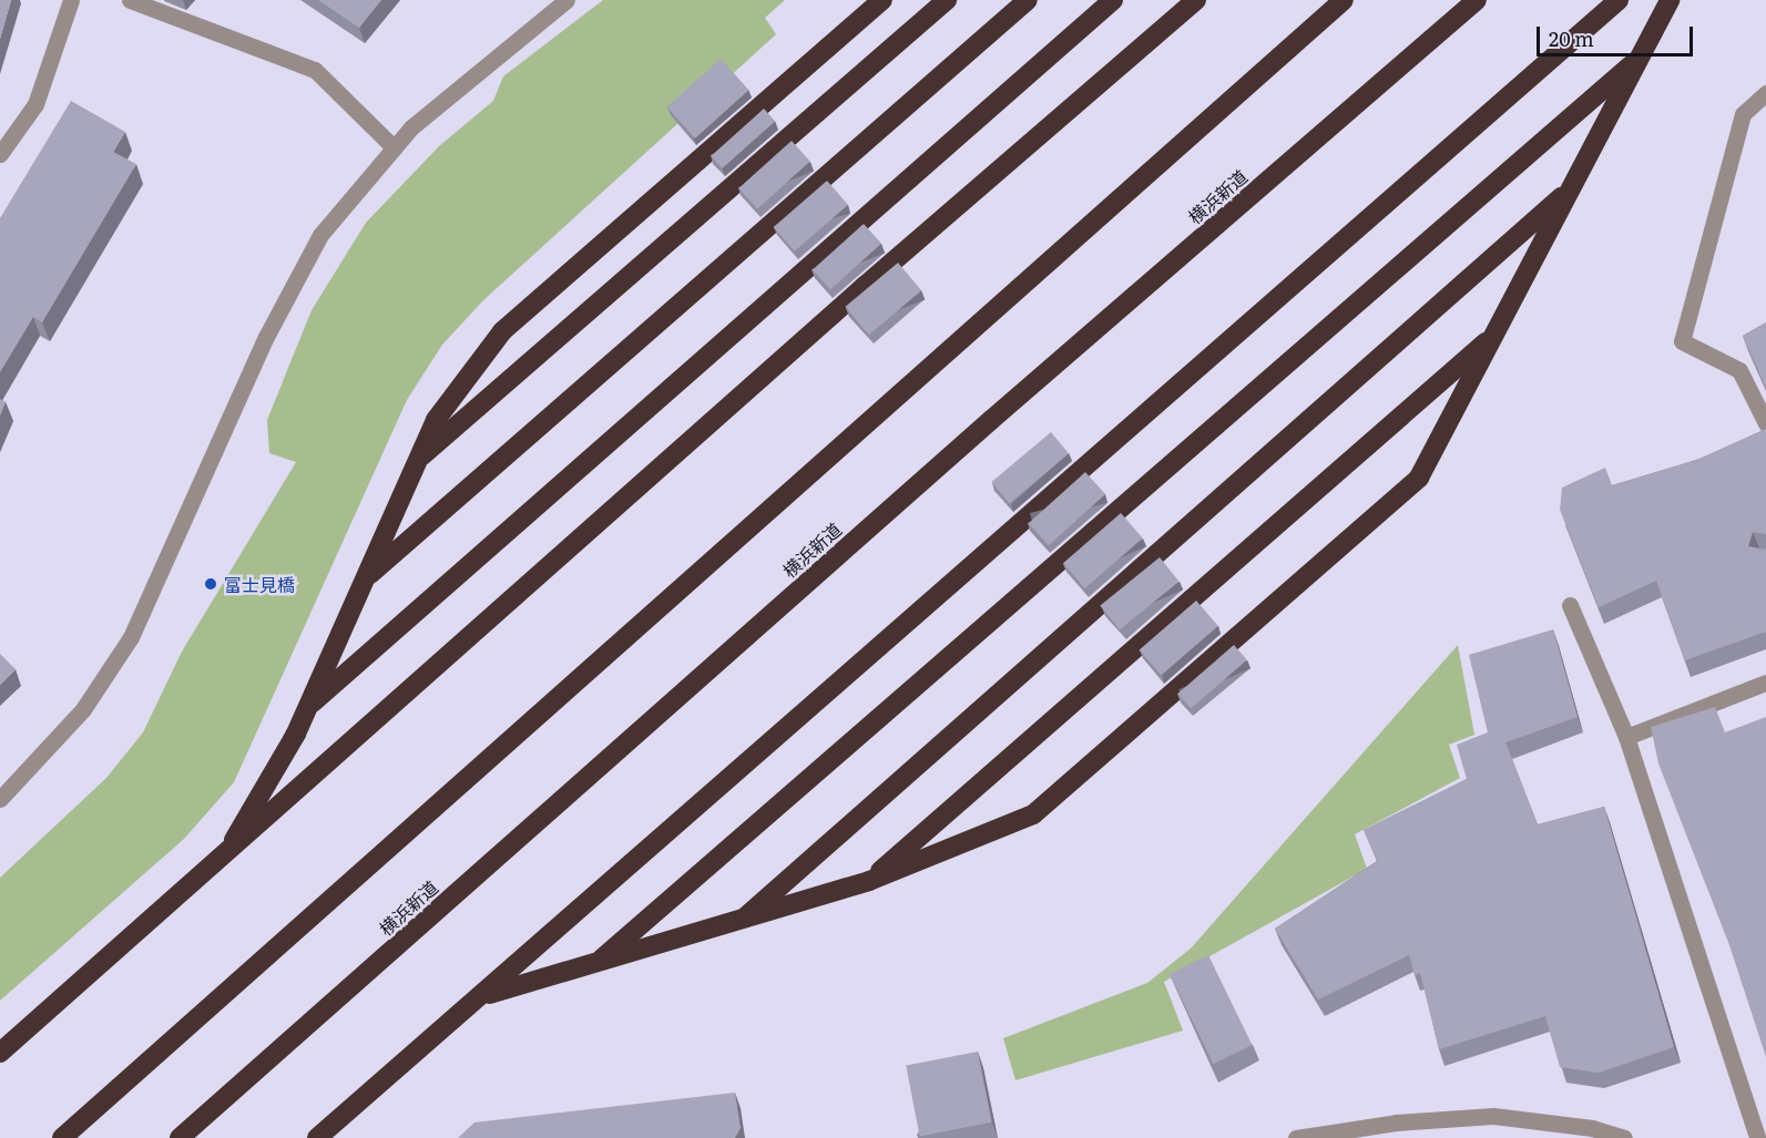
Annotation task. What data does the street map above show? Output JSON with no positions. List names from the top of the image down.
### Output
{
  "streets": {
    "highway": ["横浜新道"]
  },
  "places": ["富士見橋"],
  "scale_bar": "20 m"
}
